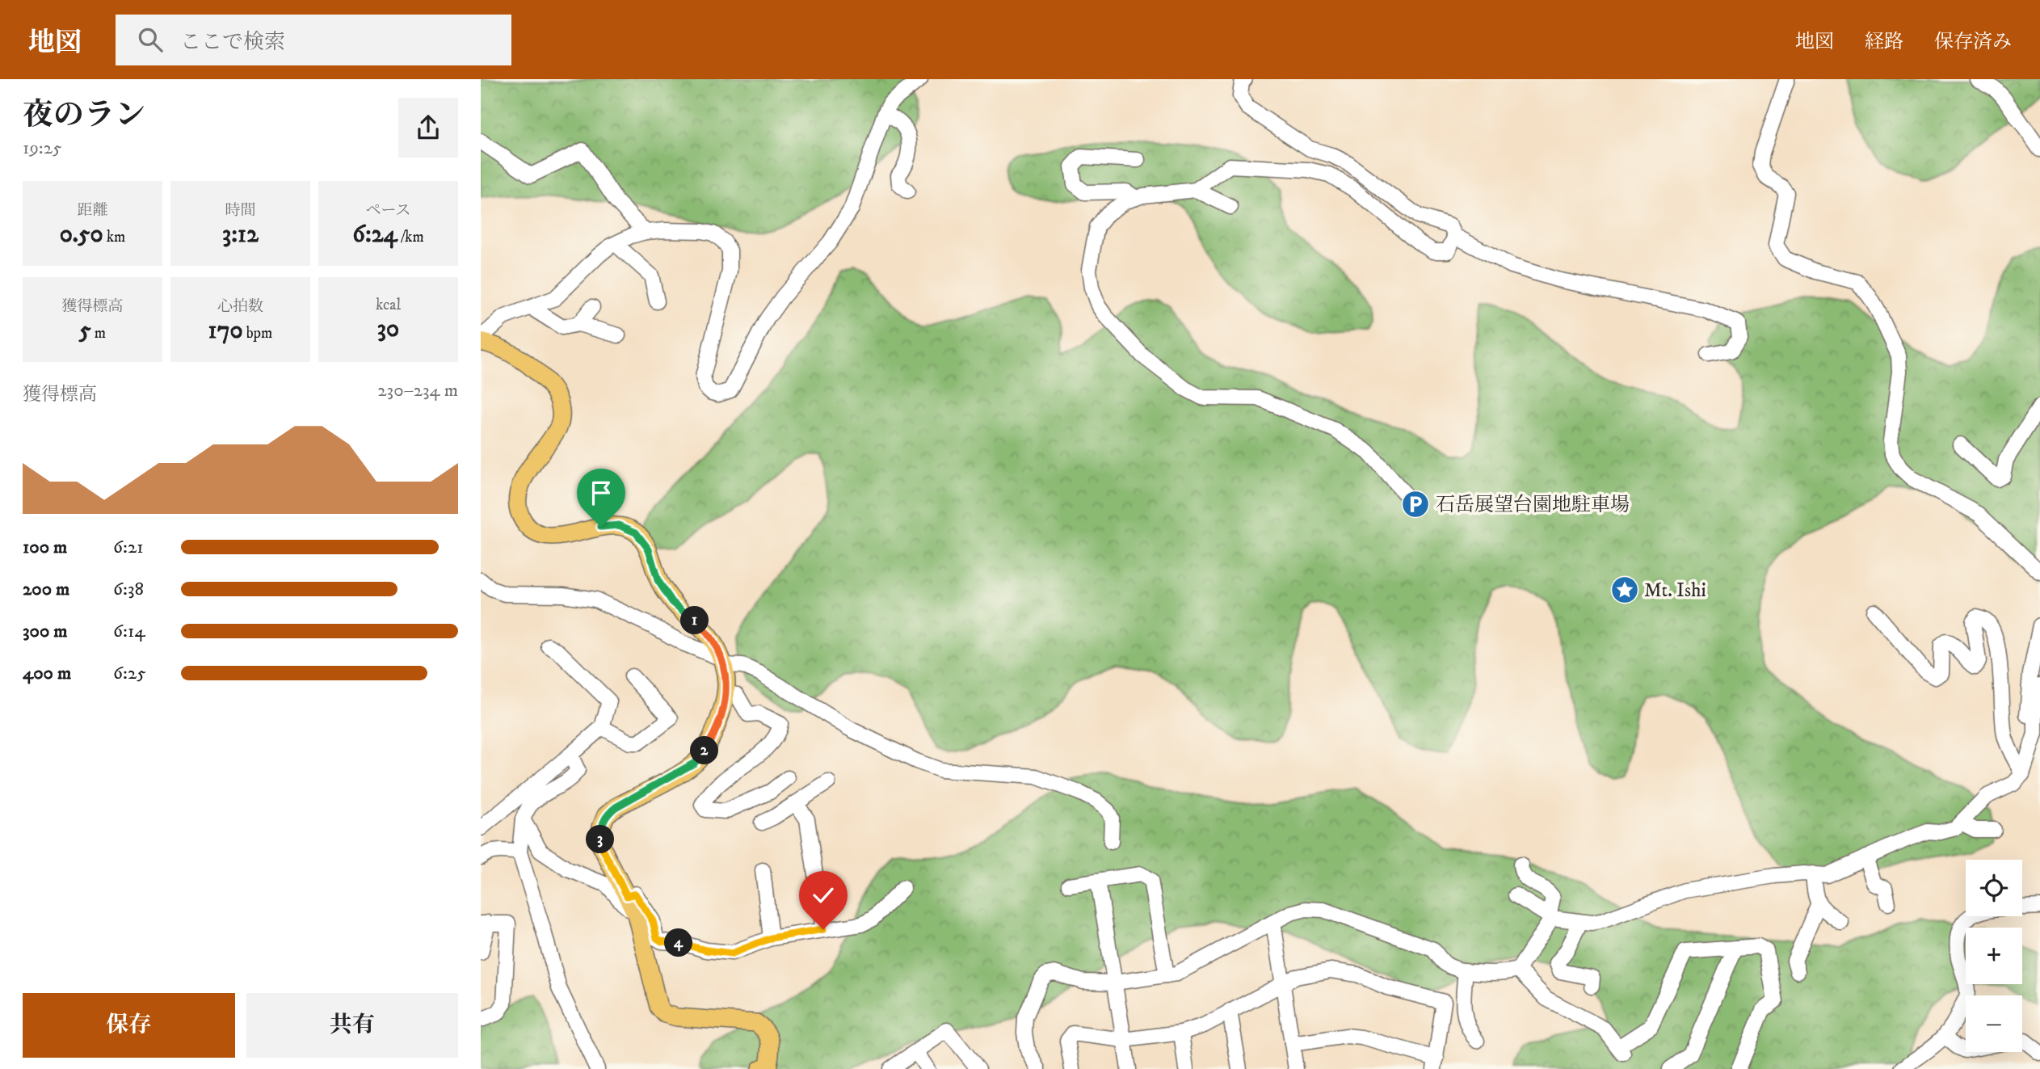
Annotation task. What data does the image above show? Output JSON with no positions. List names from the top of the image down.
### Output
{
  "places": {
    "parking": ["石岳展望台園地駐車場"],
    "place": ["Mt. Ishi"]
  },
  "page": {
    "header": "地図",
    "search": "ここで検索",
    "nav": ["地図", "経路", "保存済み"],
    "heading": ["夜のラン", "19:25"],
    "stats": [
      ["距離", "0.50 km"],
      ["時間", "3:12"],
      ["ペース", "6:24 /km"],
      ["獲得標高", "5 m"],
      ["心拍数", "170 bpm"],
      ["kcal", "30"]
    ],
    "chart": ["獲得標高", "230–234 m"],
    "list": [
      {
        "name": "100 m",
        "note": "6:21"
      },
      {
        "name": "200 m",
        "note": "6:38"
      },
      {
        "name": "300 m",
        "note": "6:14"
      },
      {
        "name": "400 m",
        "note": "6:25"
      }
    ],
    "pins": [
      "1",
      "2",
      "3",
      "4"
    ],
    "map_buttons": ["+", "−"],
    "buttons": ["保存", "共有"]
  }
}
